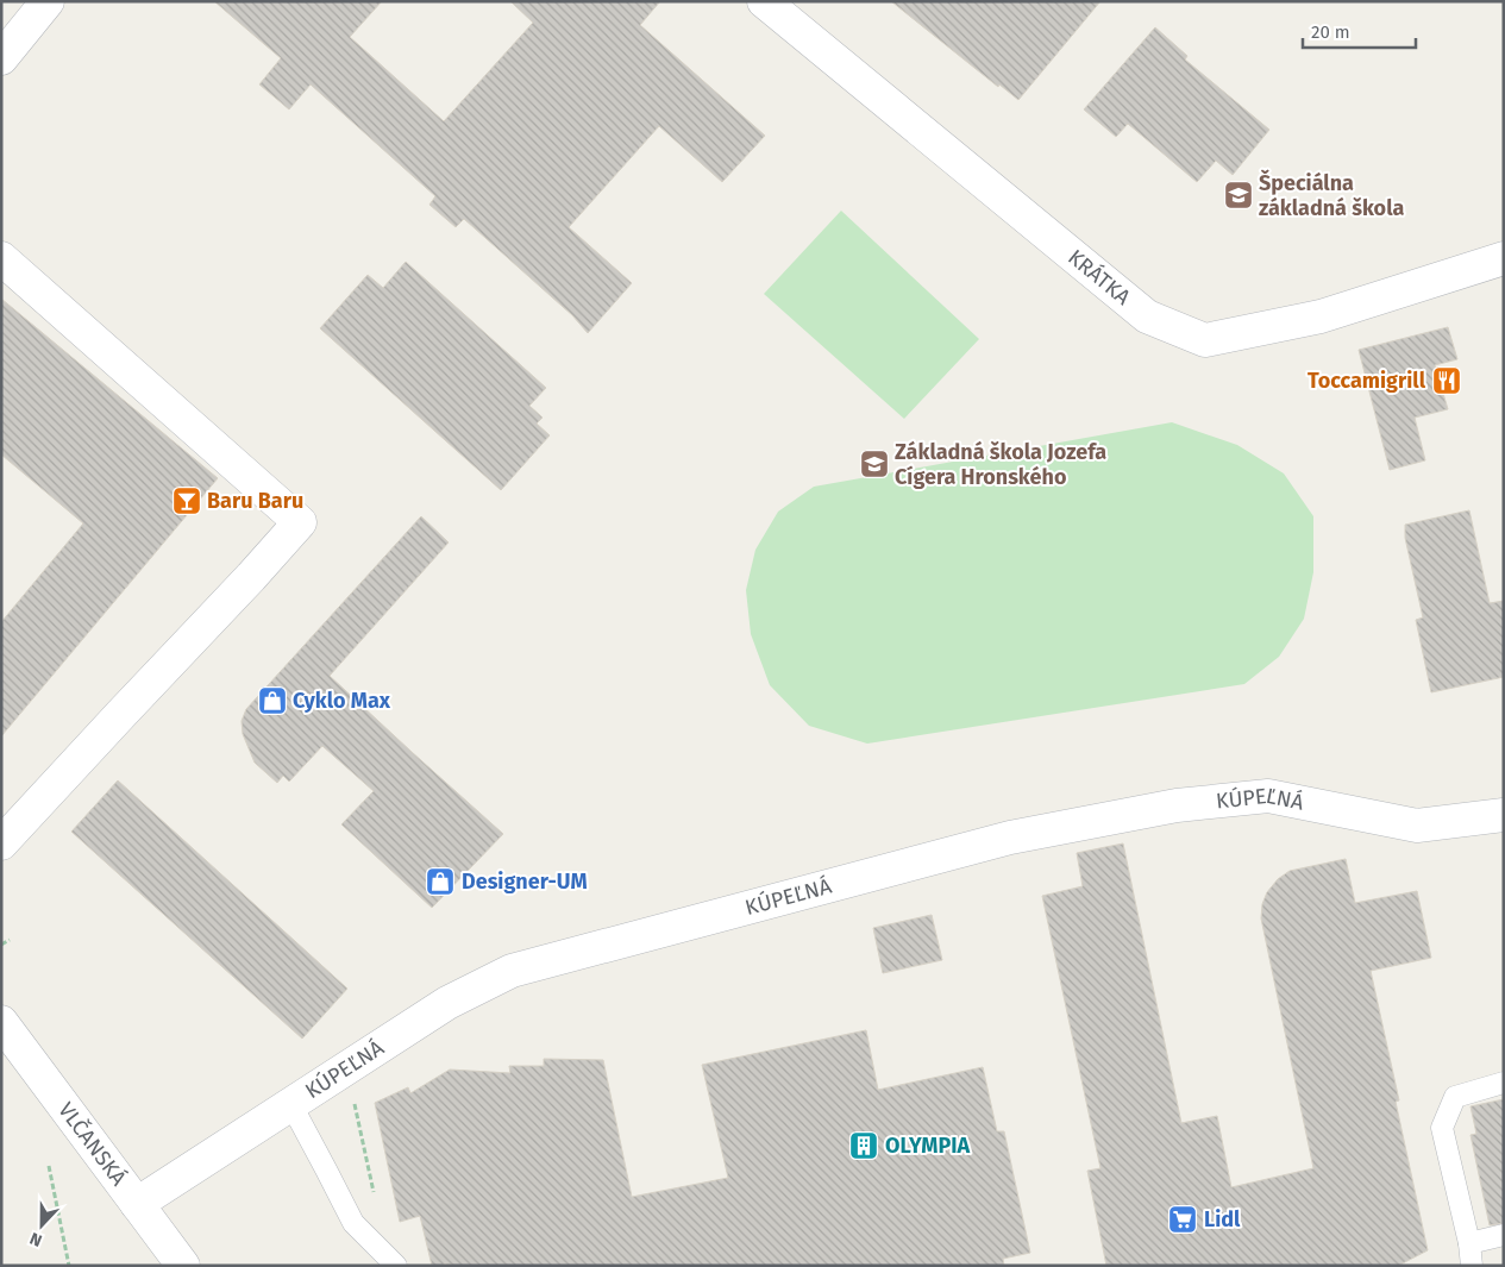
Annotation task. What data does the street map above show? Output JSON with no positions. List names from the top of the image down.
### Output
{
  "streets": {
    "street": ["KRÁTKA", "KÚPEĽNÁ", "VLČANSKÁ"]
  },
  "crossings": [
    ["KÚPEĽNÁ", "VLČANSKÁ"]
  ],
  "places": {
    "school or university": ["Špeciálna základná škola", "Základná škola Jozefa Cígera Hronského"],
    "restaurant": ["Toccamigrill"],
    "bar": ["Baru Baru"],
    "shop": ["Cyklo Max", "Designer-UM"],
    "building": ["OLYMPIA"],
    "supermarket": ["Lidl"]
  },
  "scale_bar": "20 m",
  "north": "bottom"
}
